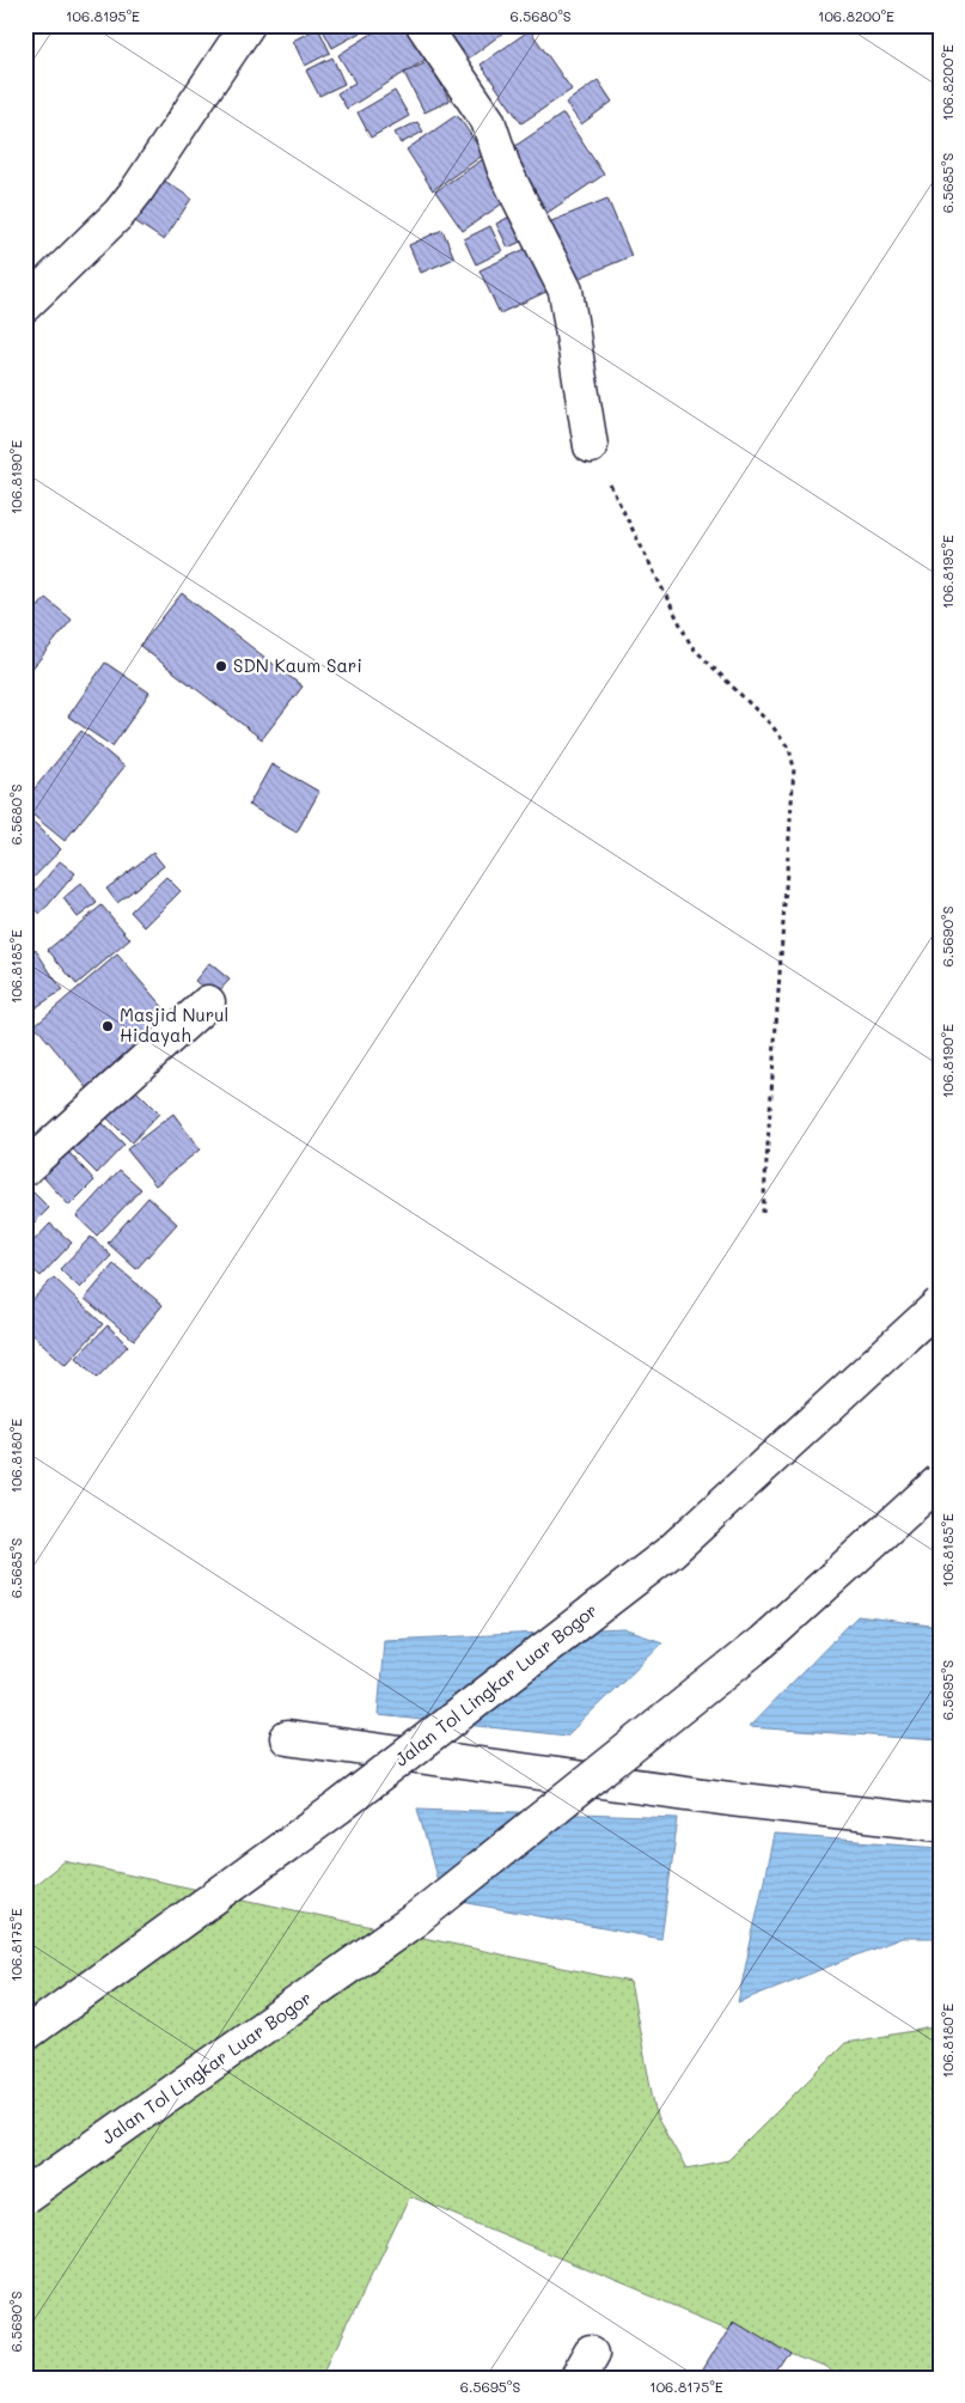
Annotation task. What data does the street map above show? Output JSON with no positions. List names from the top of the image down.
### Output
{
  "streets": {
    "main road": ["Jalan Tol Lingkar Luar Bogor"]
  },
  "places": ["SDN Kaum Sari", "Masjid Nurul Hidayah"],
  "coordinates": [
    "106.8195°E",
    "6.5680°S",
    "106.8200°E",
    "6.5685°S",
    "106.8190°E",
    "6.5690°S",
    "106.8185°E",
    "106.8180°E",
    "6.5695°S",
    "106.8175°E"
  ]
}
